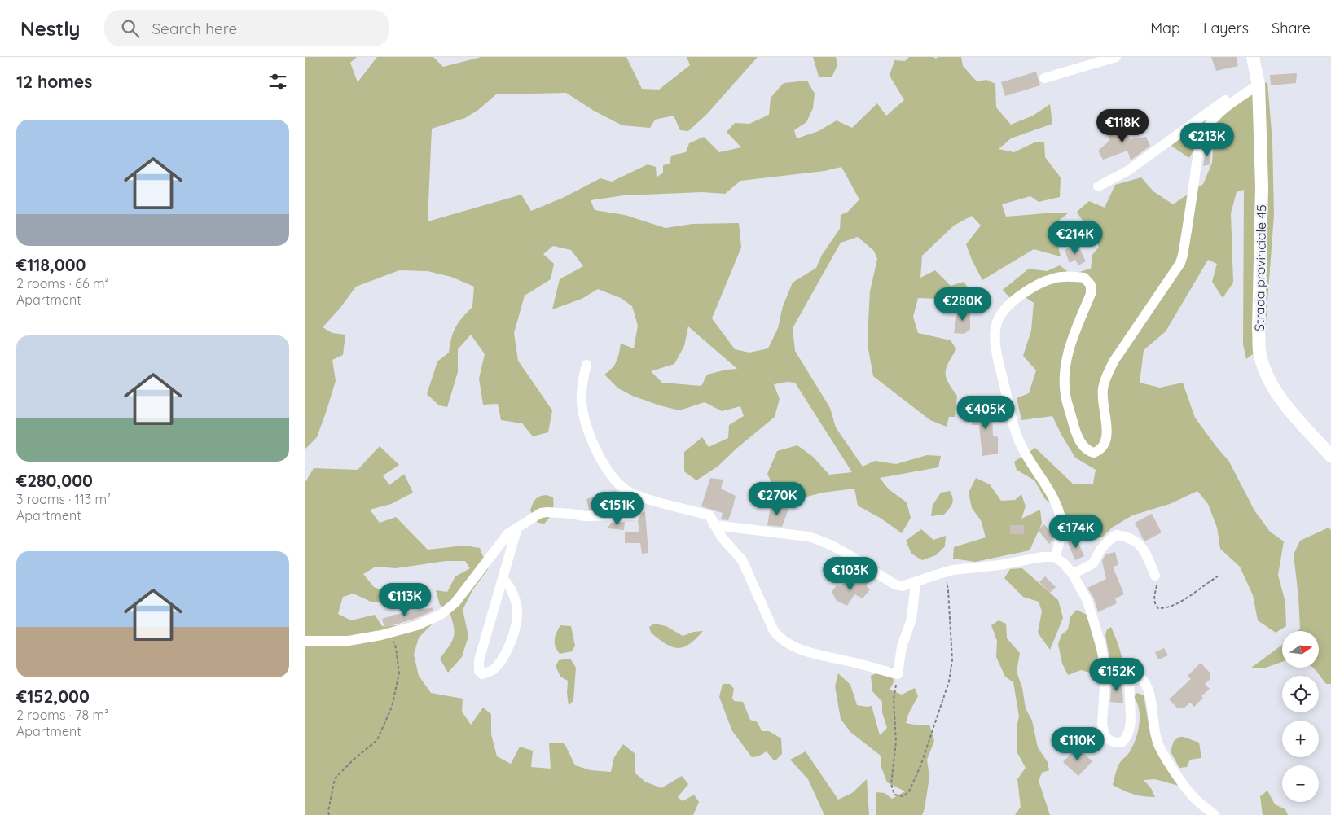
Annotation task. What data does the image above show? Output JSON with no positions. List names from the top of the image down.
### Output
{
  "streets": {
    "main road": ["Strada provinciale 45"]
  },
  "north": "right",
  "page": {
    "header": "Nestly",
    "search": "Search here",
    "nav": ["Map", "Layers", "Share"],
    "heading": "12 homes",
    "list": [
      {
        "name": "€118,000",
        "note": "2 rooms · 66 m² · Apartment"
      },
      {
        "name": "€280,000",
        "note": "3 rooms · 113 m² · Apartment"
      },
      {
        "name": "€152,000",
        "note": "2 rooms · 78 m² · Apartment"
      }
    ],
    "price": [
      "€118K",
      "€213K",
      "€214K",
      "€280K",
      "€405K",
      "€270K",
      "€151K",
      "€174K",
      "€103K",
      "€113K",
      "€152K",
      "€110K"
    ],
    "map_buttons": ["+", "−"]
  }
}
